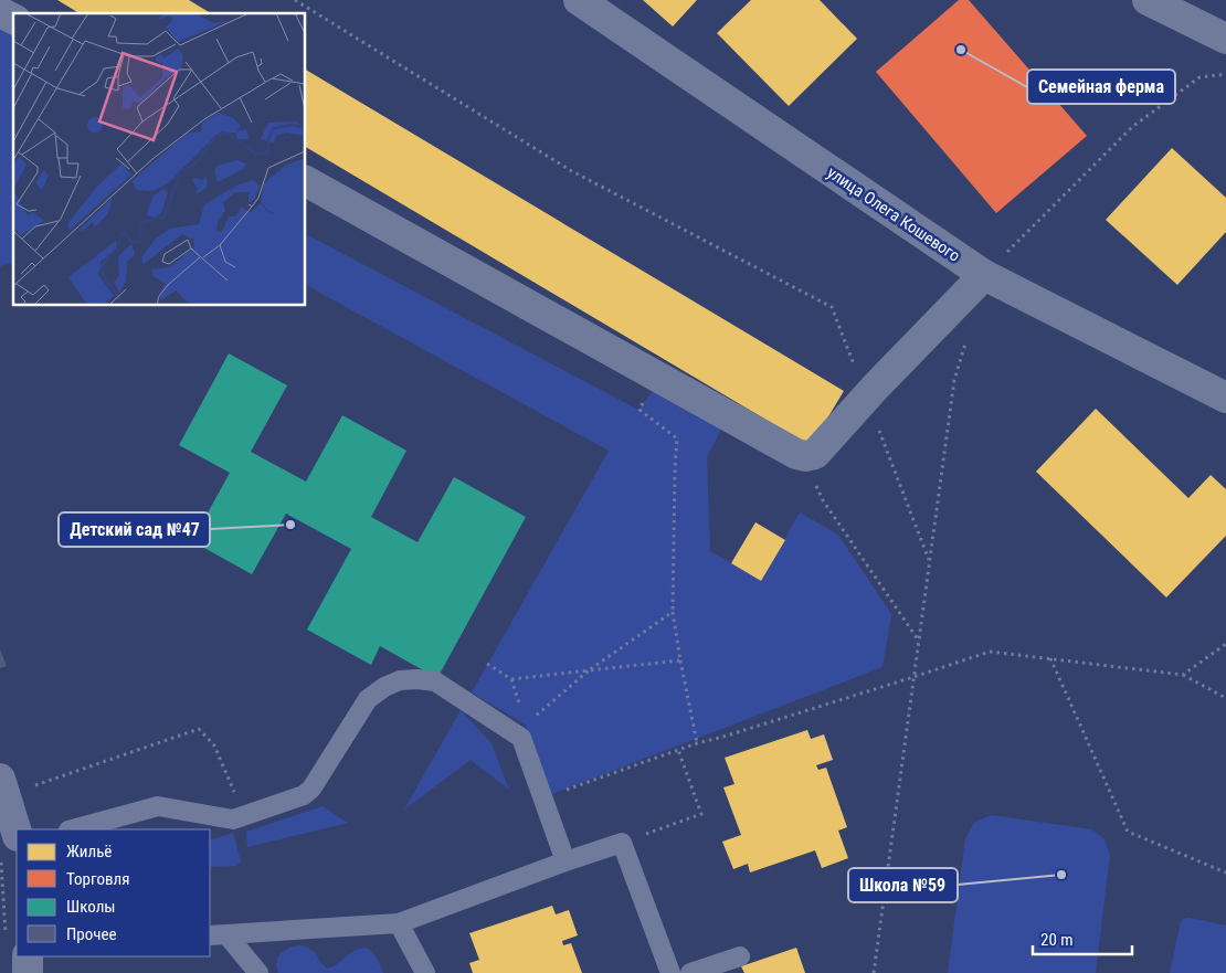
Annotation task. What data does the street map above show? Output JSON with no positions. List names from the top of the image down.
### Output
{
  "streets": {
    "street": ["улица Олега Кошевого"]
  },
  "places": ["Семейная ферма", "Детский сад №47", "Школа №59"],
  "legend": [
    "Жильё",
    "Торговля",
    "Школы",
    "Прочее"
  ],
  "scale_bar": "20 m"
}
